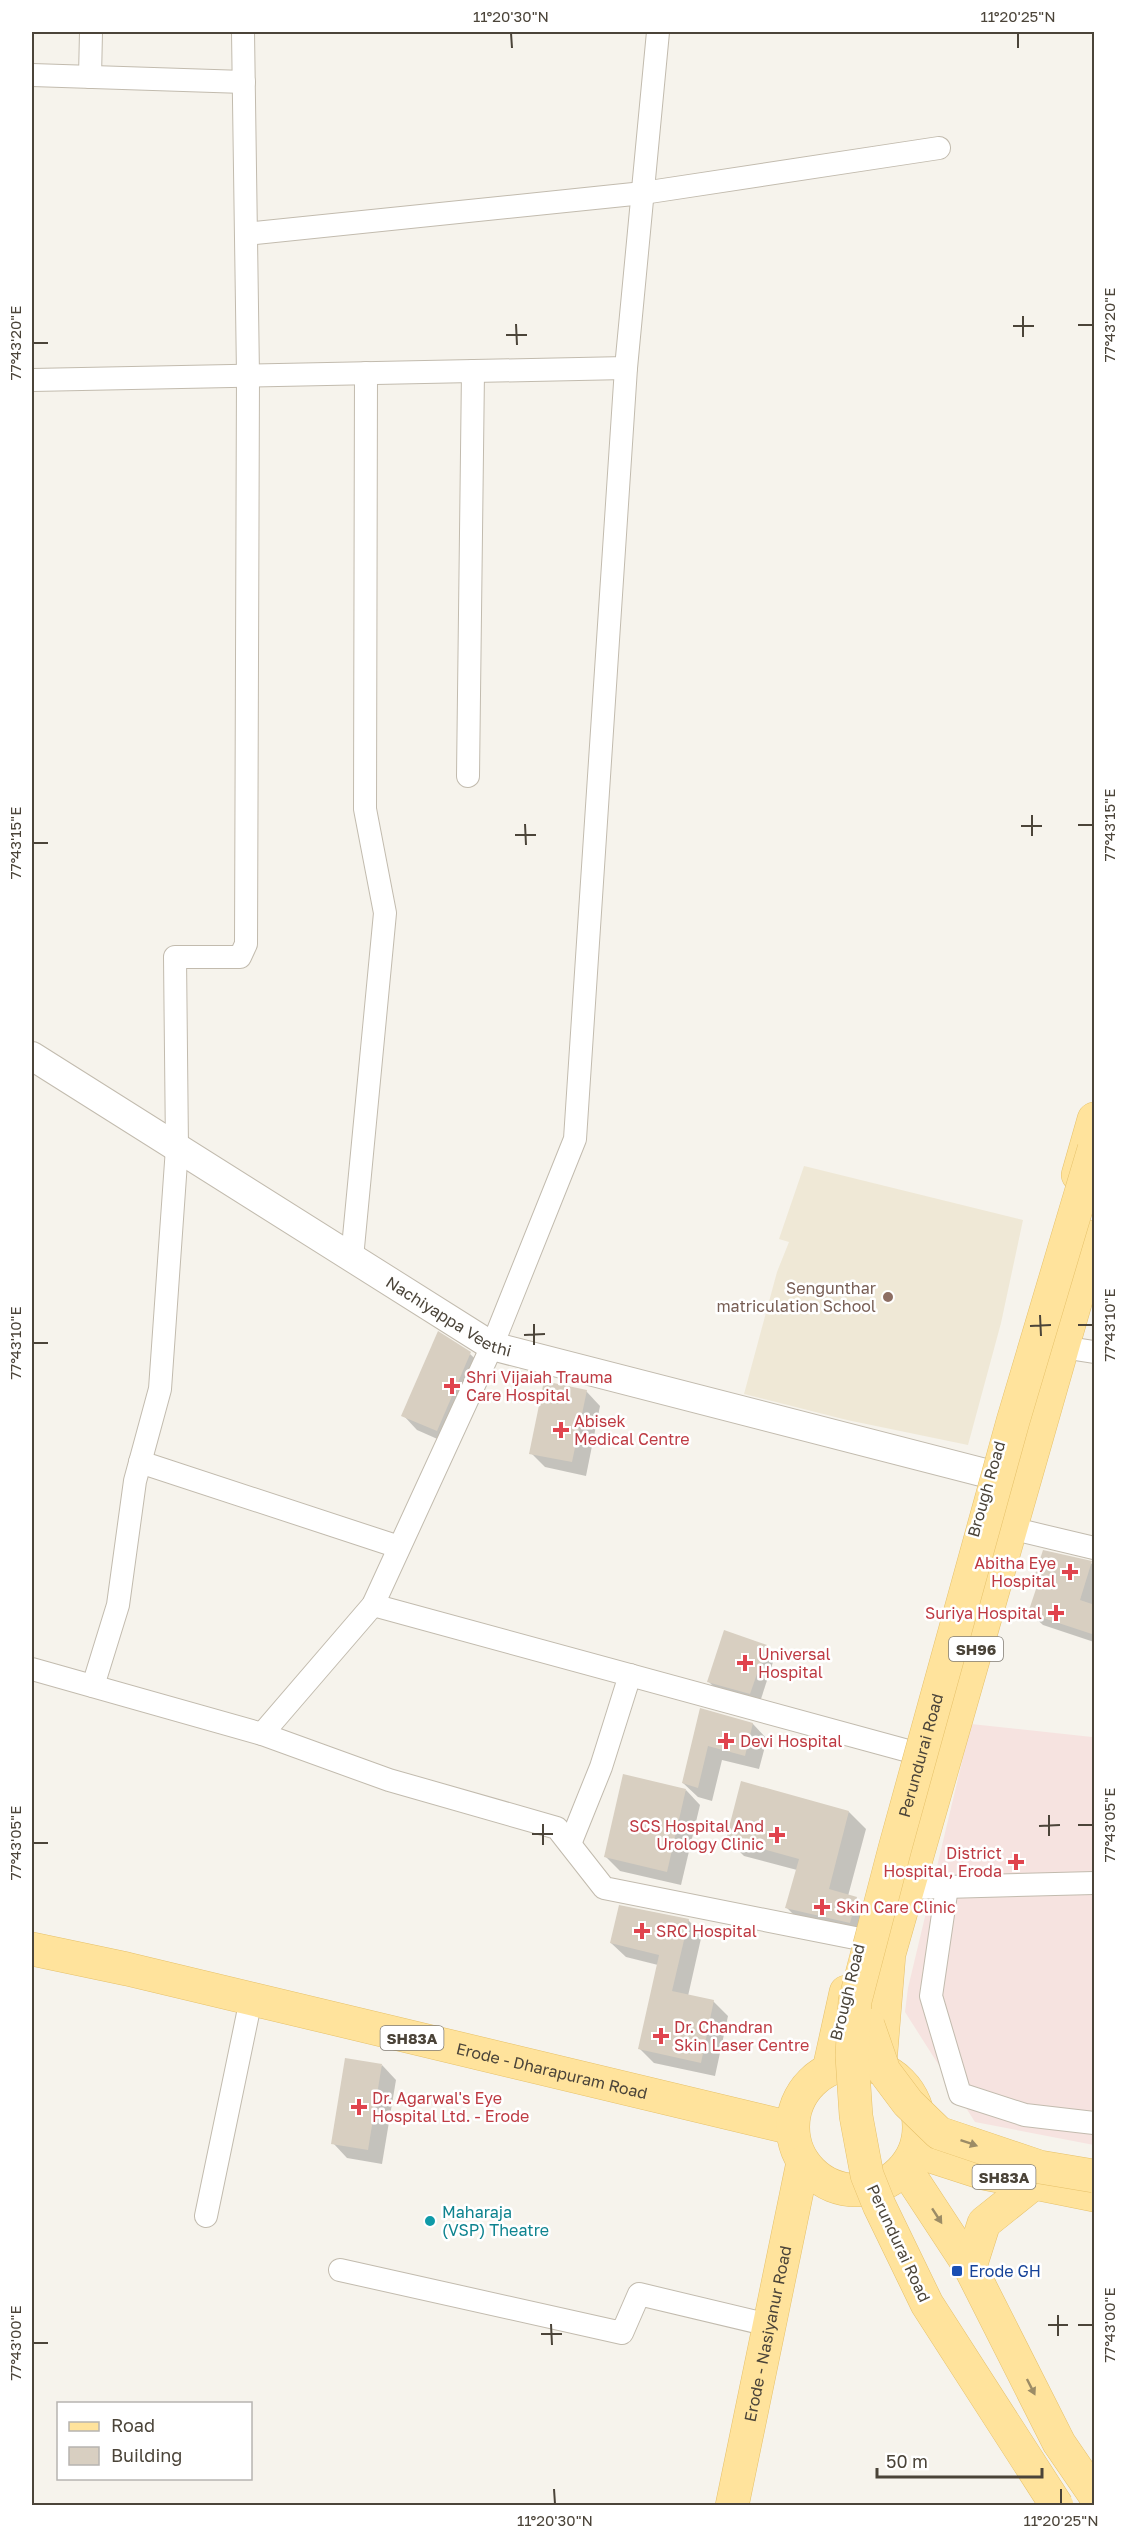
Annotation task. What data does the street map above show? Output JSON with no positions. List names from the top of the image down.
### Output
{
  "streets": {
    "main road": [
      "Brough Road",
      "SH96",
      "Perundurai Road",
      "SH83A",
      "Erode - Dharapuram Road",
      "Erode - Nasiyanur Road"
    ],
    "street": ["Nachiyappa Veethi"]
  },
  "crossings": [
    ["Nachiyappa Veethi", "Brough Road"],
    ["Brough Road", "SH83A"],
    ["Brough Road", "Erode - Dharapuram Road"],
    ["Brough Road", "Erode - Nasiyanur Road"],
    ["SH83A", "Erode - Dharapuram Road"],
    ["SH83A", "Erode - Nasiyanur Road"],
    ["Erode - Dharapuram Road", "Erode - Nasiyanur Road"]
  ],
  "places": {
    "other": ["Sengunthar matriculation School", "Maharaja (VSP) Theatre"],
    "health": [
      "Shri Vijaiah Trauma Care Hospital",
      "Abisek Medical Centre",
      "Abitha Eye Hospital",
      "Suriya Hospital",
      "Universal Hospital",
      "Devi Hospital",
      "SCS Hospital And Urology Clinic",
      "District Hospital, Eroda",
      "Skin Care Clinic",
      "SRC Hospital",
      "Dr. Chandran Skin Laser Centre",
      "Dr. Agarwal's Eye Hospital Ltd. - Erode"
    ],
    "transit": ["Erode GH"]
  },
  "legend": ["Road", "Building"],
  "scale_bar": "50 m",
  "coordinates": [
    "11°20'30\"N",
    "11°20'25\"N",
    "77°43'20\"E",
    "77°43'15\"E",
    "77°43'10\"E",
    "77°43'05\"E",
    "77°43'00\"E"
  ]
}
